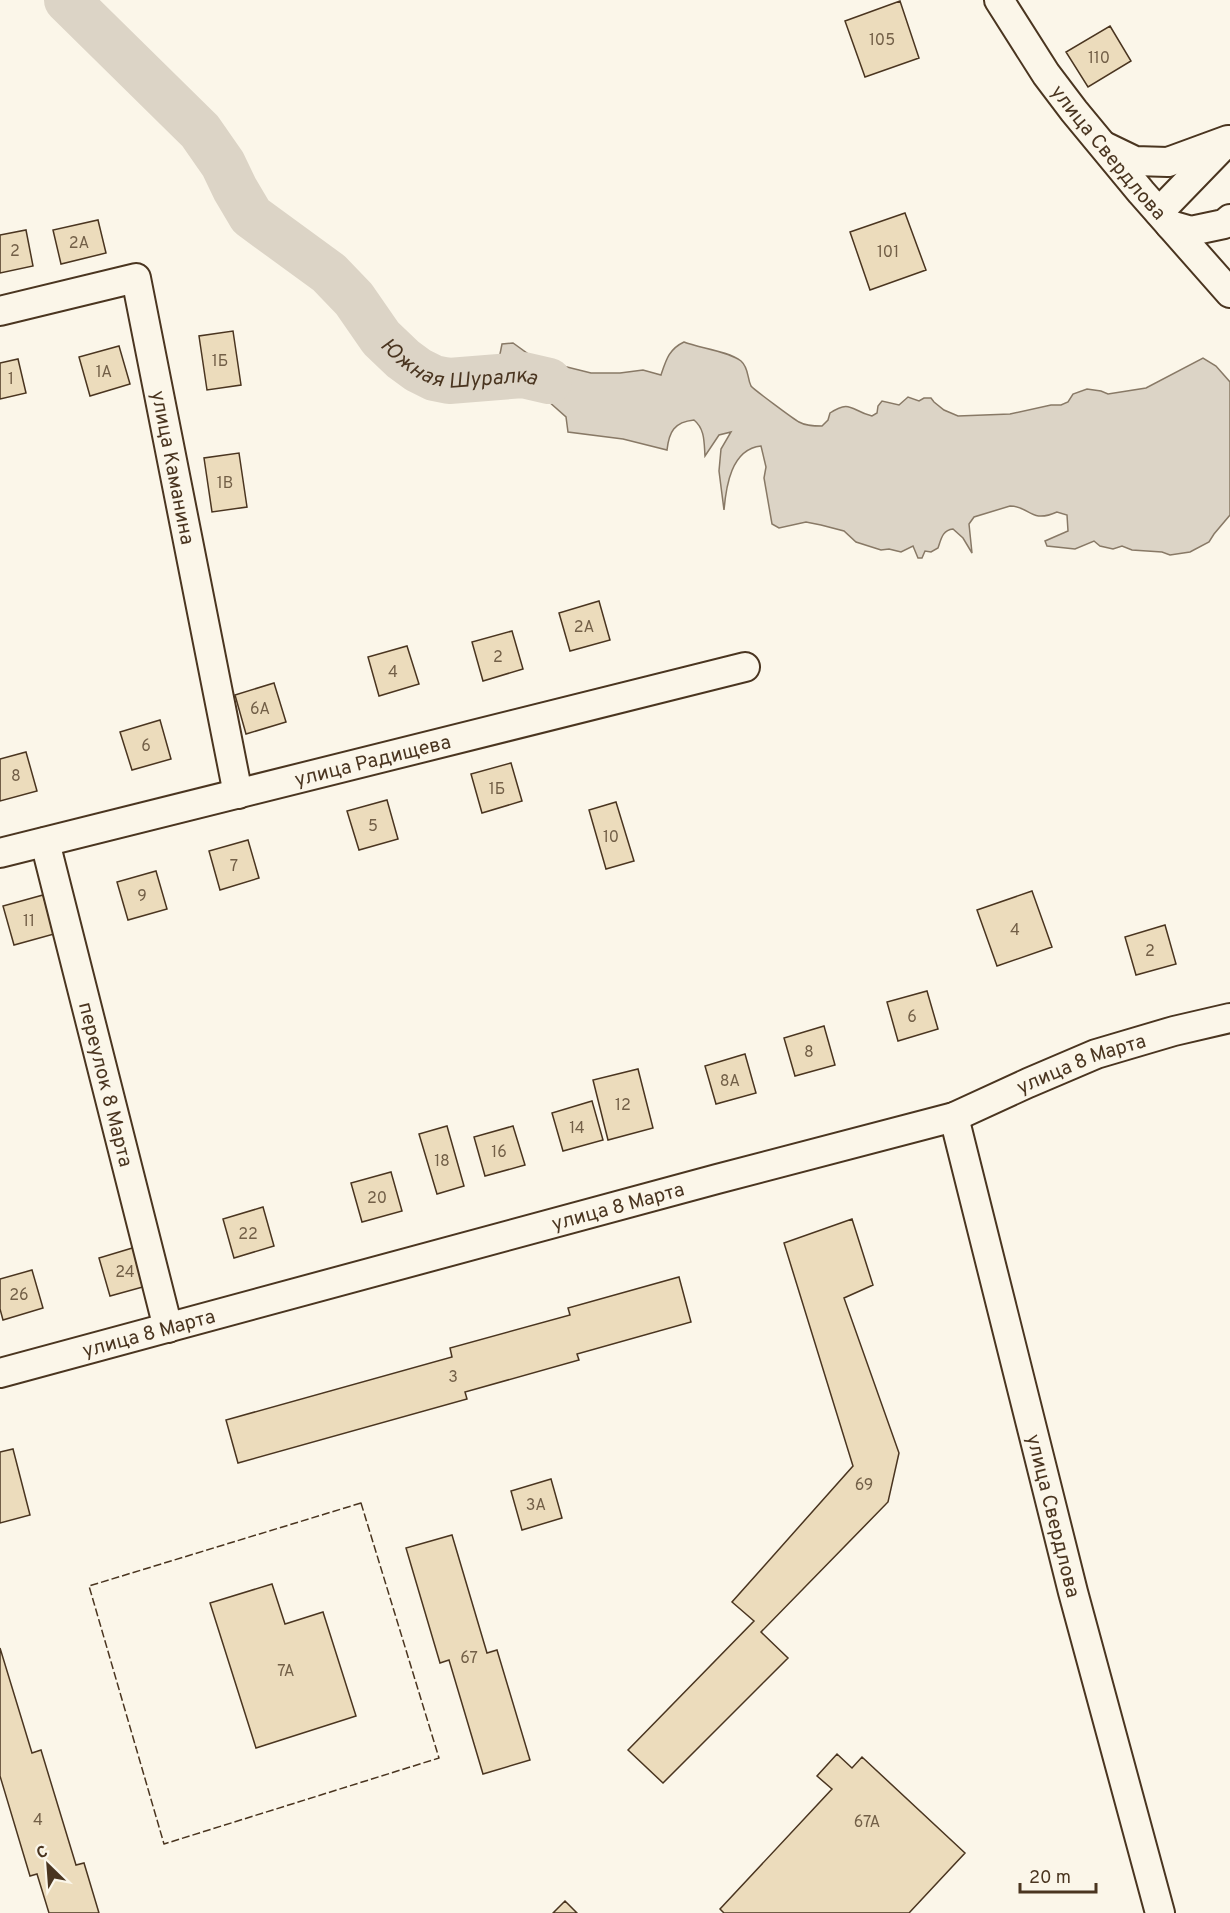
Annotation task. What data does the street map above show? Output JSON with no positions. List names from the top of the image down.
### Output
{
  "streets": {
    "street": [
      "улица Свердлова",
      "улица Каманина",
      "улица Радищева",
      "улица 8 Марта",
      "переулок 8 Марта"
    ]
  },
  "crossings": [
    ["улица Свердлова", "улица 8 Марта"],
    ["улица Каманина", "улица Радищева"],
    ["улица Радищева", "переулок 8 Марта"],
    ["улица 8 Марта", "переулок 8 Марта"]
  ],
  "water": ["Южная Шуралка"],
  "house_numbers": [
    "105",
    "110",
    "2А",
    "2",
    "101",
    "1Б",
    "1А",
    "1",
    "1В",
    "2А",
    "2",
    "4",
    "6А",
    "6",
    "8",
    "1Б",
    "5",
    "10",
    "7",
    "9",
    "11",
    "4",
    "2",
    "6",
    "8",
    "8А",
    "12",
    "14",
    "16",
    "18",
    "20",
    "22",
    "24",
    "26",
    "3",
    "69",
    "3А",
    "67",
    "7А",
    "4",
    "67А"
  ],
  "scale_bar": "20 m",
  "north": "top left"
}
